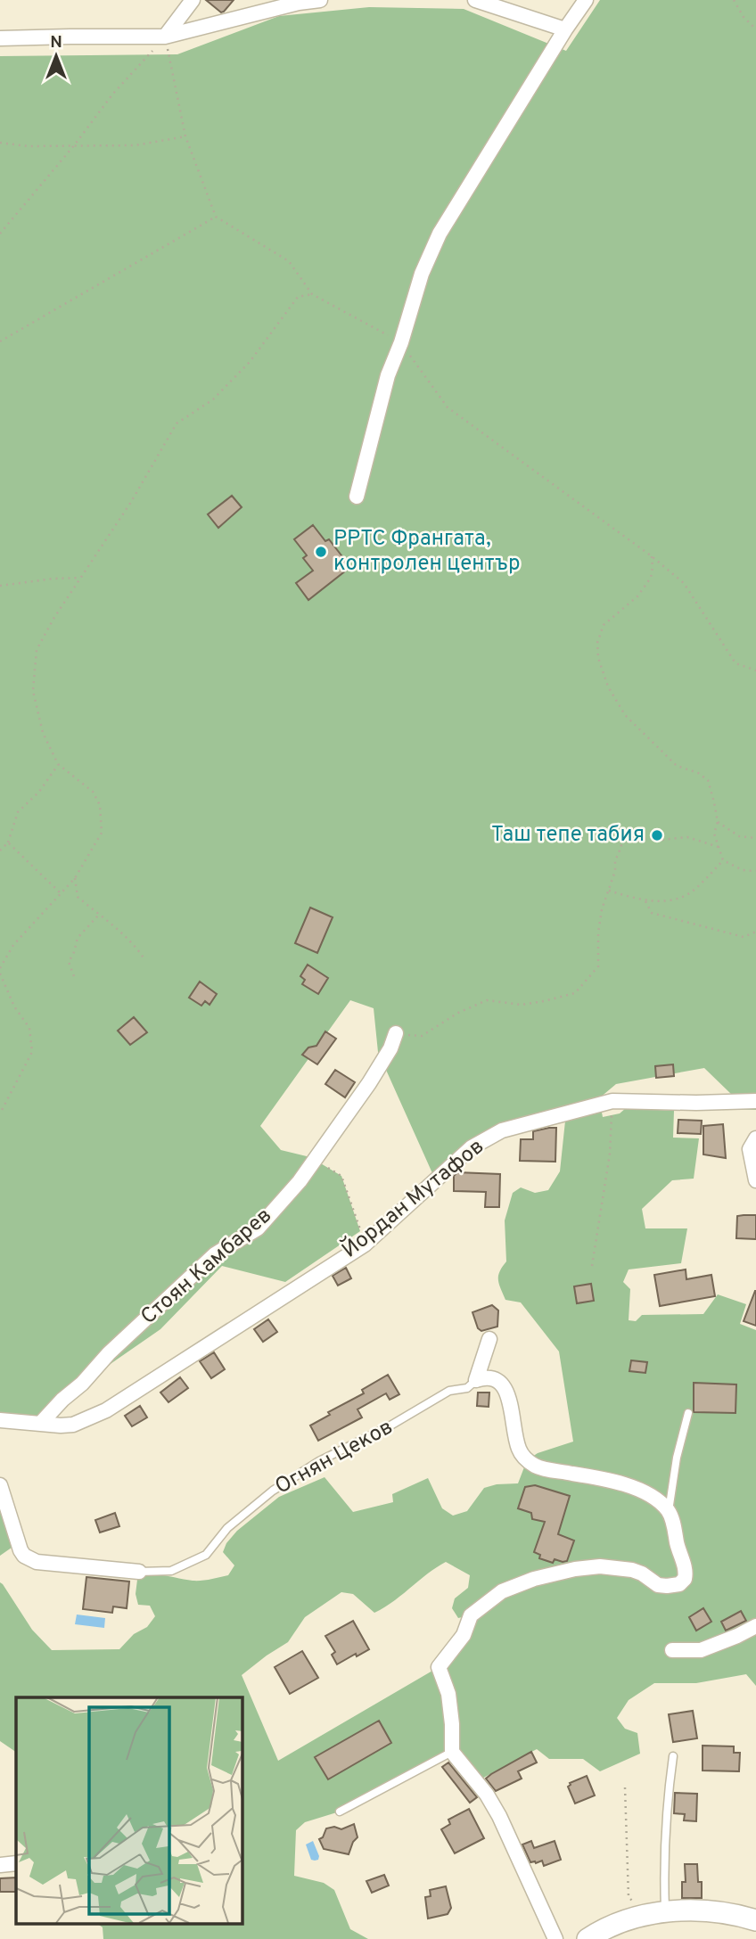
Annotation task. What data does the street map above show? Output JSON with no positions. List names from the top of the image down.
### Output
{
  "streets": {
    "street": ["Йордан Мутафов", "Стоян Камбарев", "Огнян Цеков"]
  },
  "crossings": [
    ["Йордан Мутафов", "Стоян Камбарев"]
  ],
  "places": ["РРТС Франгата, контролен център", "Таш тепе табия"],
  "north": "top"
}
